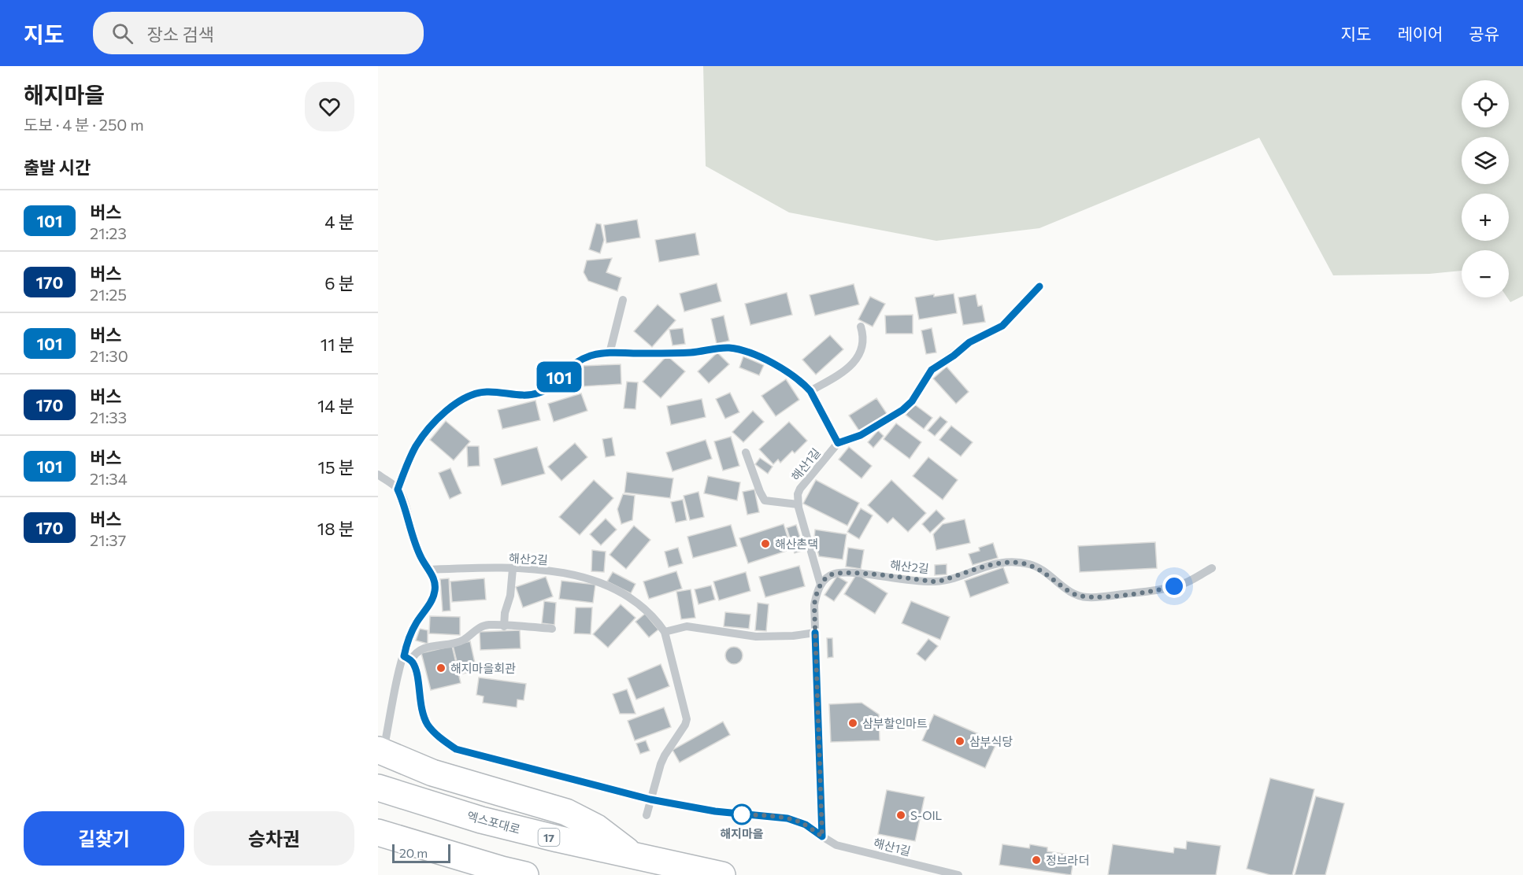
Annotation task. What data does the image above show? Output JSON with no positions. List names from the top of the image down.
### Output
{
  "streets": {
    "highway": ["엑스포대로", "17"],
    "lane": ["해산1길", "해산2길"]
  },
  "crossings": [
    ["해산1길", "해산2길"]
  ],
  "places": [
    "해산촌댁",
    "해지마을회관",
    "삼부할인마트",
    "삼부식당",
    "해지마을",
    "S-OIL",
    "정브라더"
  ],
  "lines": ["bus line 101"],
  "scale_bar": "20 m",
  "page": {
    "header": "지도",
    "search": "장소 검색",
    "nav": ["지도", "레이어", "공유"],
    "heading": [
      ["해지마을", "도보 · 4 분 · 250 m"],
      "출발 시간"
    ],
    "on_map": "101",
    "map_buttons": ["+", "−"],
    "list": [
      {
        "mark": "101",
        "name": "버스",
        "note": "21:23",
        "value": "4 분"
      },
      {
        "mark": "170",
        "name": "버스",
        "note": "21:25",
        "value": "6 분"
      },
      {
        "mark": "101",
        "name": "버스",
        "note": "21:30",
        "value": "11 분"
      },
      {
        "mark": "170",
        "name": "버스",
        "note": "21:33",
        "value": "14 분"
      },
      {
        "mark": "101",
        "name": "버스",
        "note": "21:34",
        "value": "15 분"
      },
      {
        "mark": "170",
        "name": "버스",
        "note": "21:37",
        "value": "18 분"
      }
    ],
    "buttons": ["길찾기", "승차권"],
    "scale": "20 m"
  }
}
